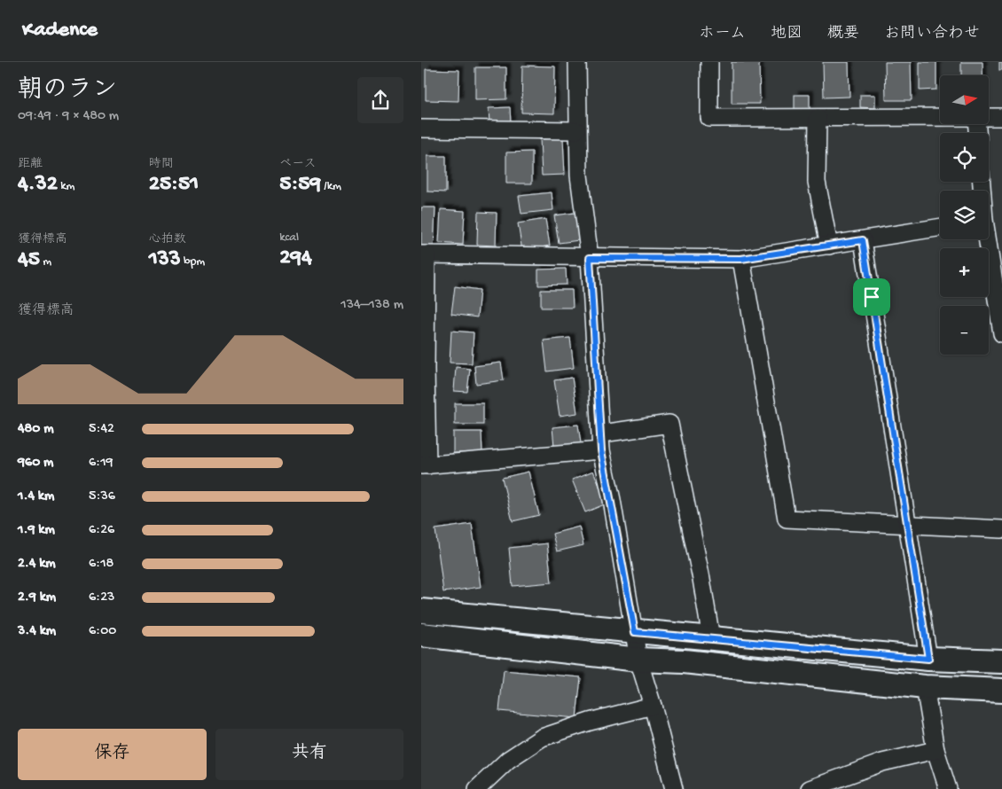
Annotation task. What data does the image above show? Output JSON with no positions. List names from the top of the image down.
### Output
{
  "north": "right",
  "page": {
    "header": "Kadence",
    "nav": [
      "ホーム",
      "地図",
      "概要",
      "お問い合わせ"
    ],
    "heading": ["朝のラン", "09:49 · 9 × 480 m"],
    "map_buttons": ["+", "−"],
    "stats": [
      ["距離", "4.32 km"],
      ["時間", "25:51"],
      ["ペース", "5:59 /km"],
      ["獲得標高", "45 m"],
      ["心拍数", "133 bpm"],
      ["kcal", "294"]
    ],
    "chart": ["獲得標高", "134–138 m"],
    "list": [
      {
        "name": "480 m",
        "note": "5:42"
      },
      {
        "name": "960 m",
        "note": "6:19"
      },
      {
        "name": "1.4 km",
        "note": "5:36"
      },
      {
        "name": "1.9 km",
        "note": "6:26"
      },
      {
        "name": "2.4 km",
        "note": "6:18"
      },
      {
        "name": "2.9 km",
        "note": "6:23"
      },
      {
        "name": "3.4 km",
        "note": "6:00"
      }
    ],
    "buttons": ["保存", "共有"]
  }
}
